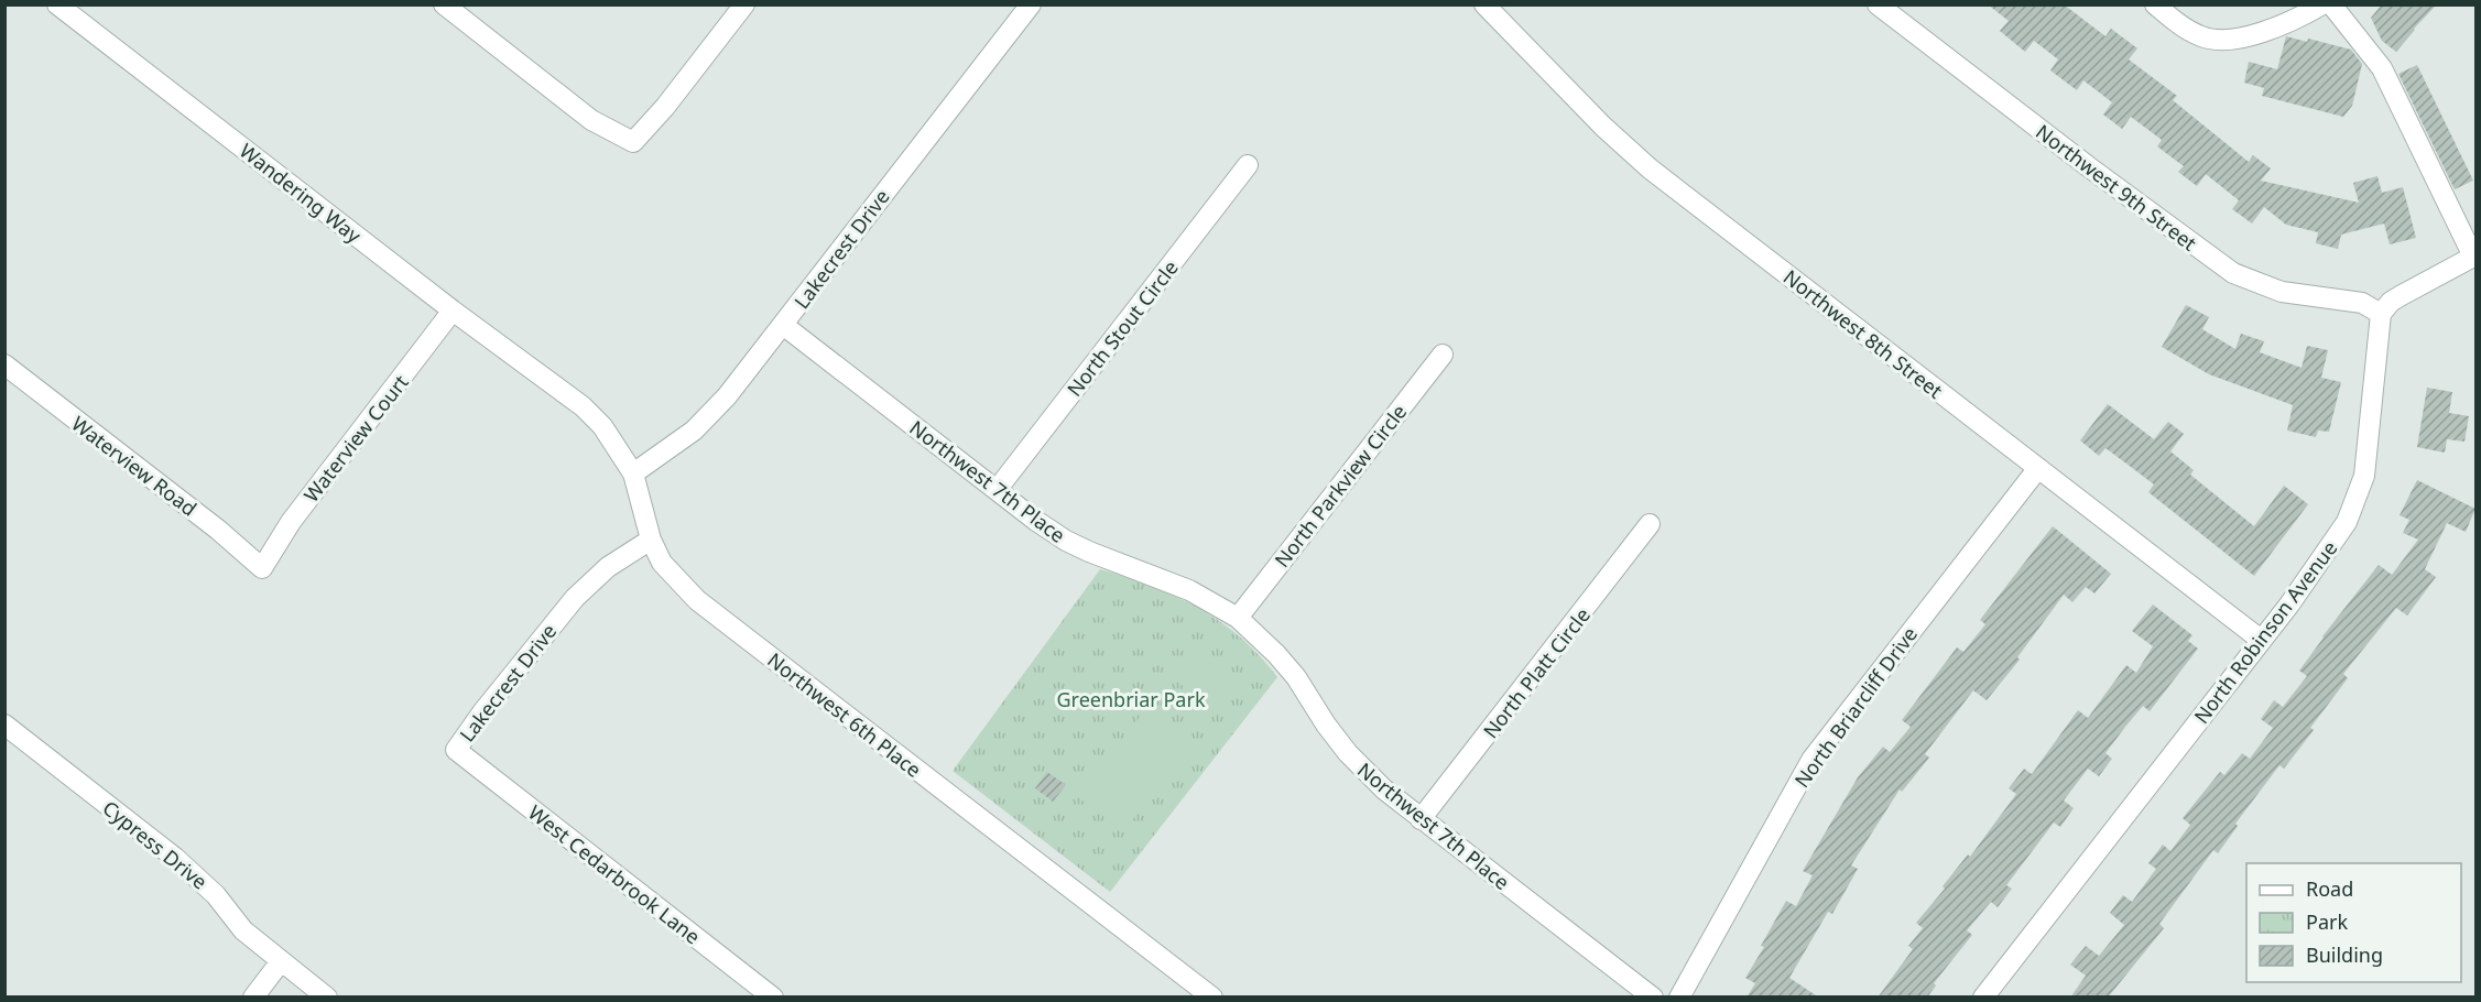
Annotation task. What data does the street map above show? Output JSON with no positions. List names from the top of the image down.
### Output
{
  "streets": {
    "street": [
      "Northwest 9th Street",
      "Wandering Way",
      "Lakecrest Drive",
      "North Stout Circle",
      "Northwest 8th Street",
      "Waterview Court",
      "Waterview Road",
      "Northwest 7th Place",
      "North Parkview Circle",
      "North Robinson Avenue",
      "North Platt Circle",
      "North Briarcliff Drive",
      "Northwest 6th Place",
      "Cypress Drive",
      "West Cedarbrook Lane"
    ]
  },
  "crossings": [
    ["Northwest 9th Street", "North Robinson Avenue"],
    ["Wandering Way", "Waterview Court"],
    ["Wandering Way", "Northwest 6th Place"],
    ["Lakecrest Drive", "Northwest 7th Place"],
    ["Lakecrest Drive", "Northwest 6th Place"],
    ["Lakecrest Drive", "West Cedarbrook Lane"],
    ["North Stout Circle", "Northwest 7th Place"],
    ["Northwest 8th Street", "North Robinson Avenue"],
    ["Northwest 8th Street", "North Briarcliff Drive"],
    ["Waterview Court", "Waterview Road"],
    ["Northwest 7th Place", "North Parkview Circle"],
    ["Northwest 7th Place", "North Platt Circle"]
  ],
  "parks": ["Greenbriar Park"],
  "legend": ["Road", "Park", "Building"]
}
